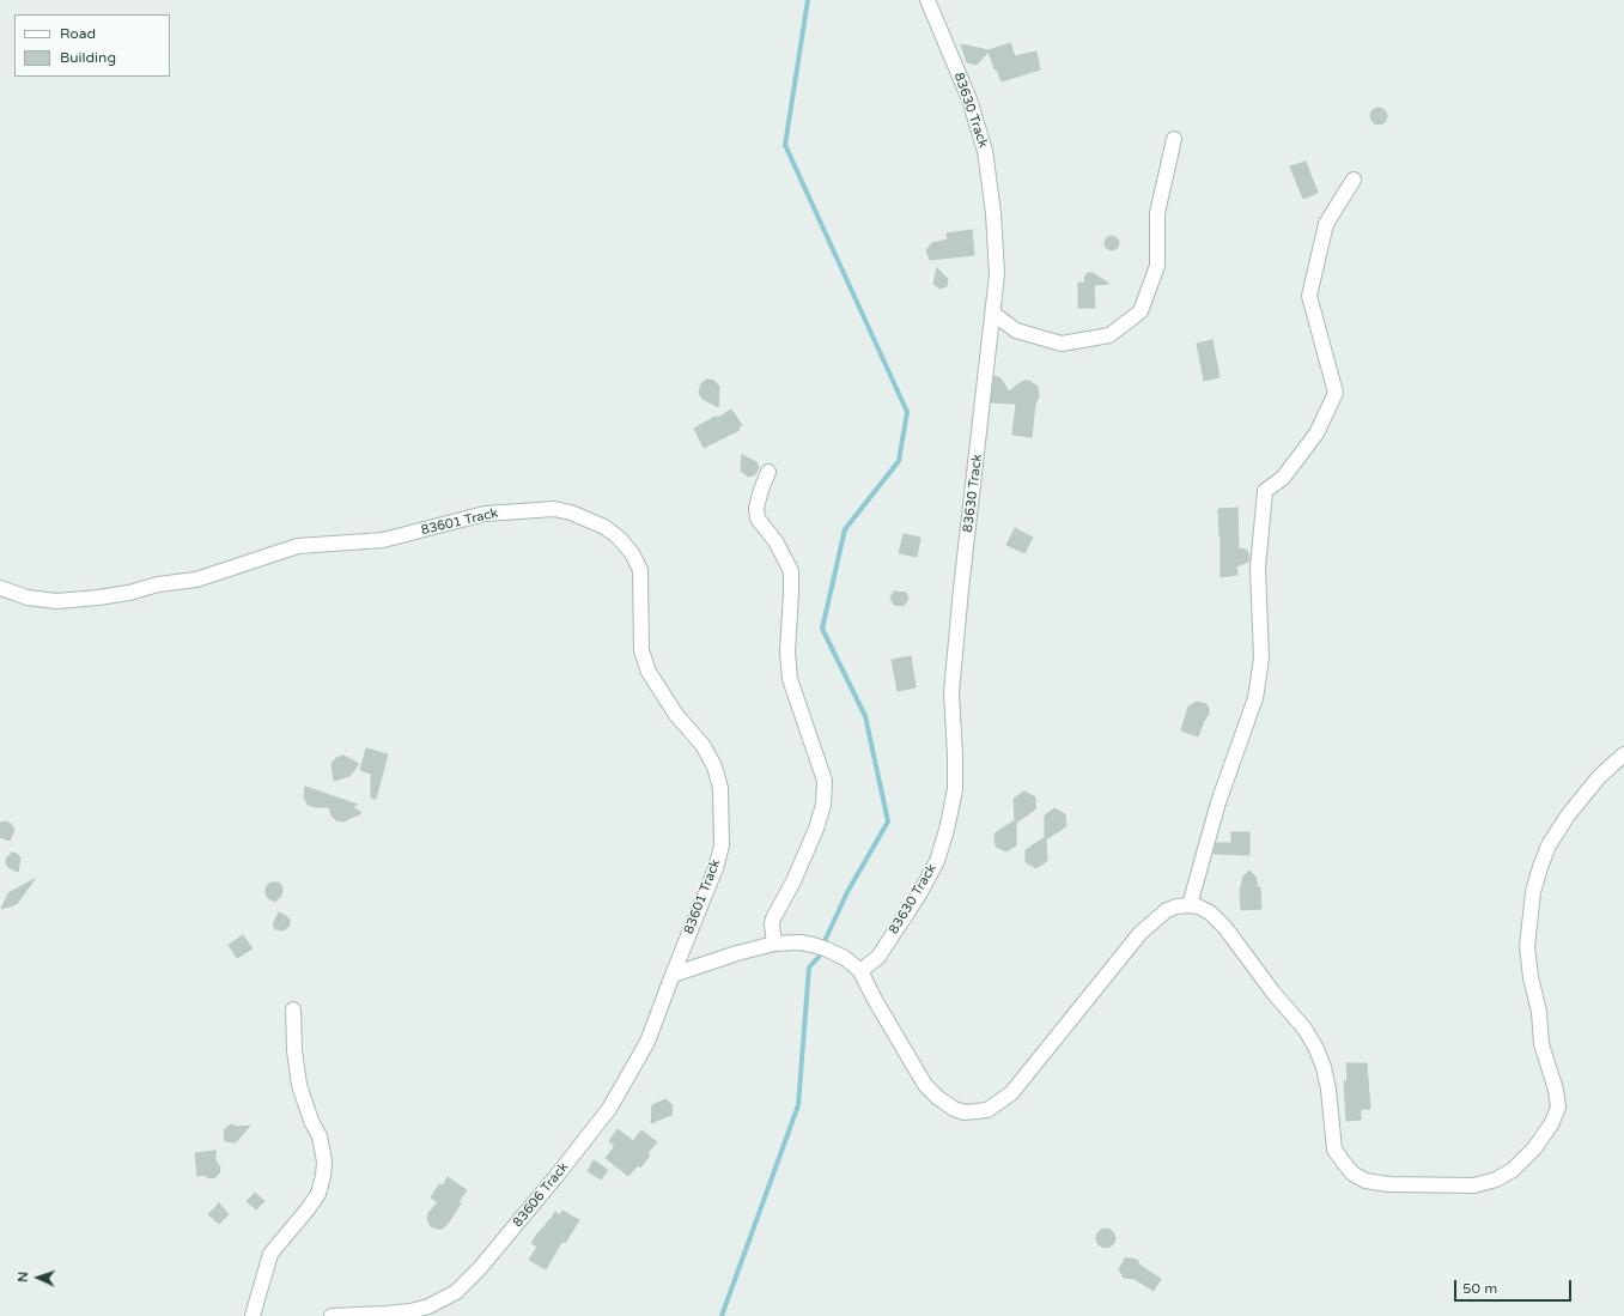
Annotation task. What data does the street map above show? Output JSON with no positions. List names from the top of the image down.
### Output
{
  "streets": {
    "street": ["83630 Track", "83601 Track", "83606 Track"]
  },
  "crossings": [
    ["83601 Track", "83606 Track"]
  ],
  "legend": ["Road", "Building"],
  "scale_bar": "50 m",
  "north": "left"
}
